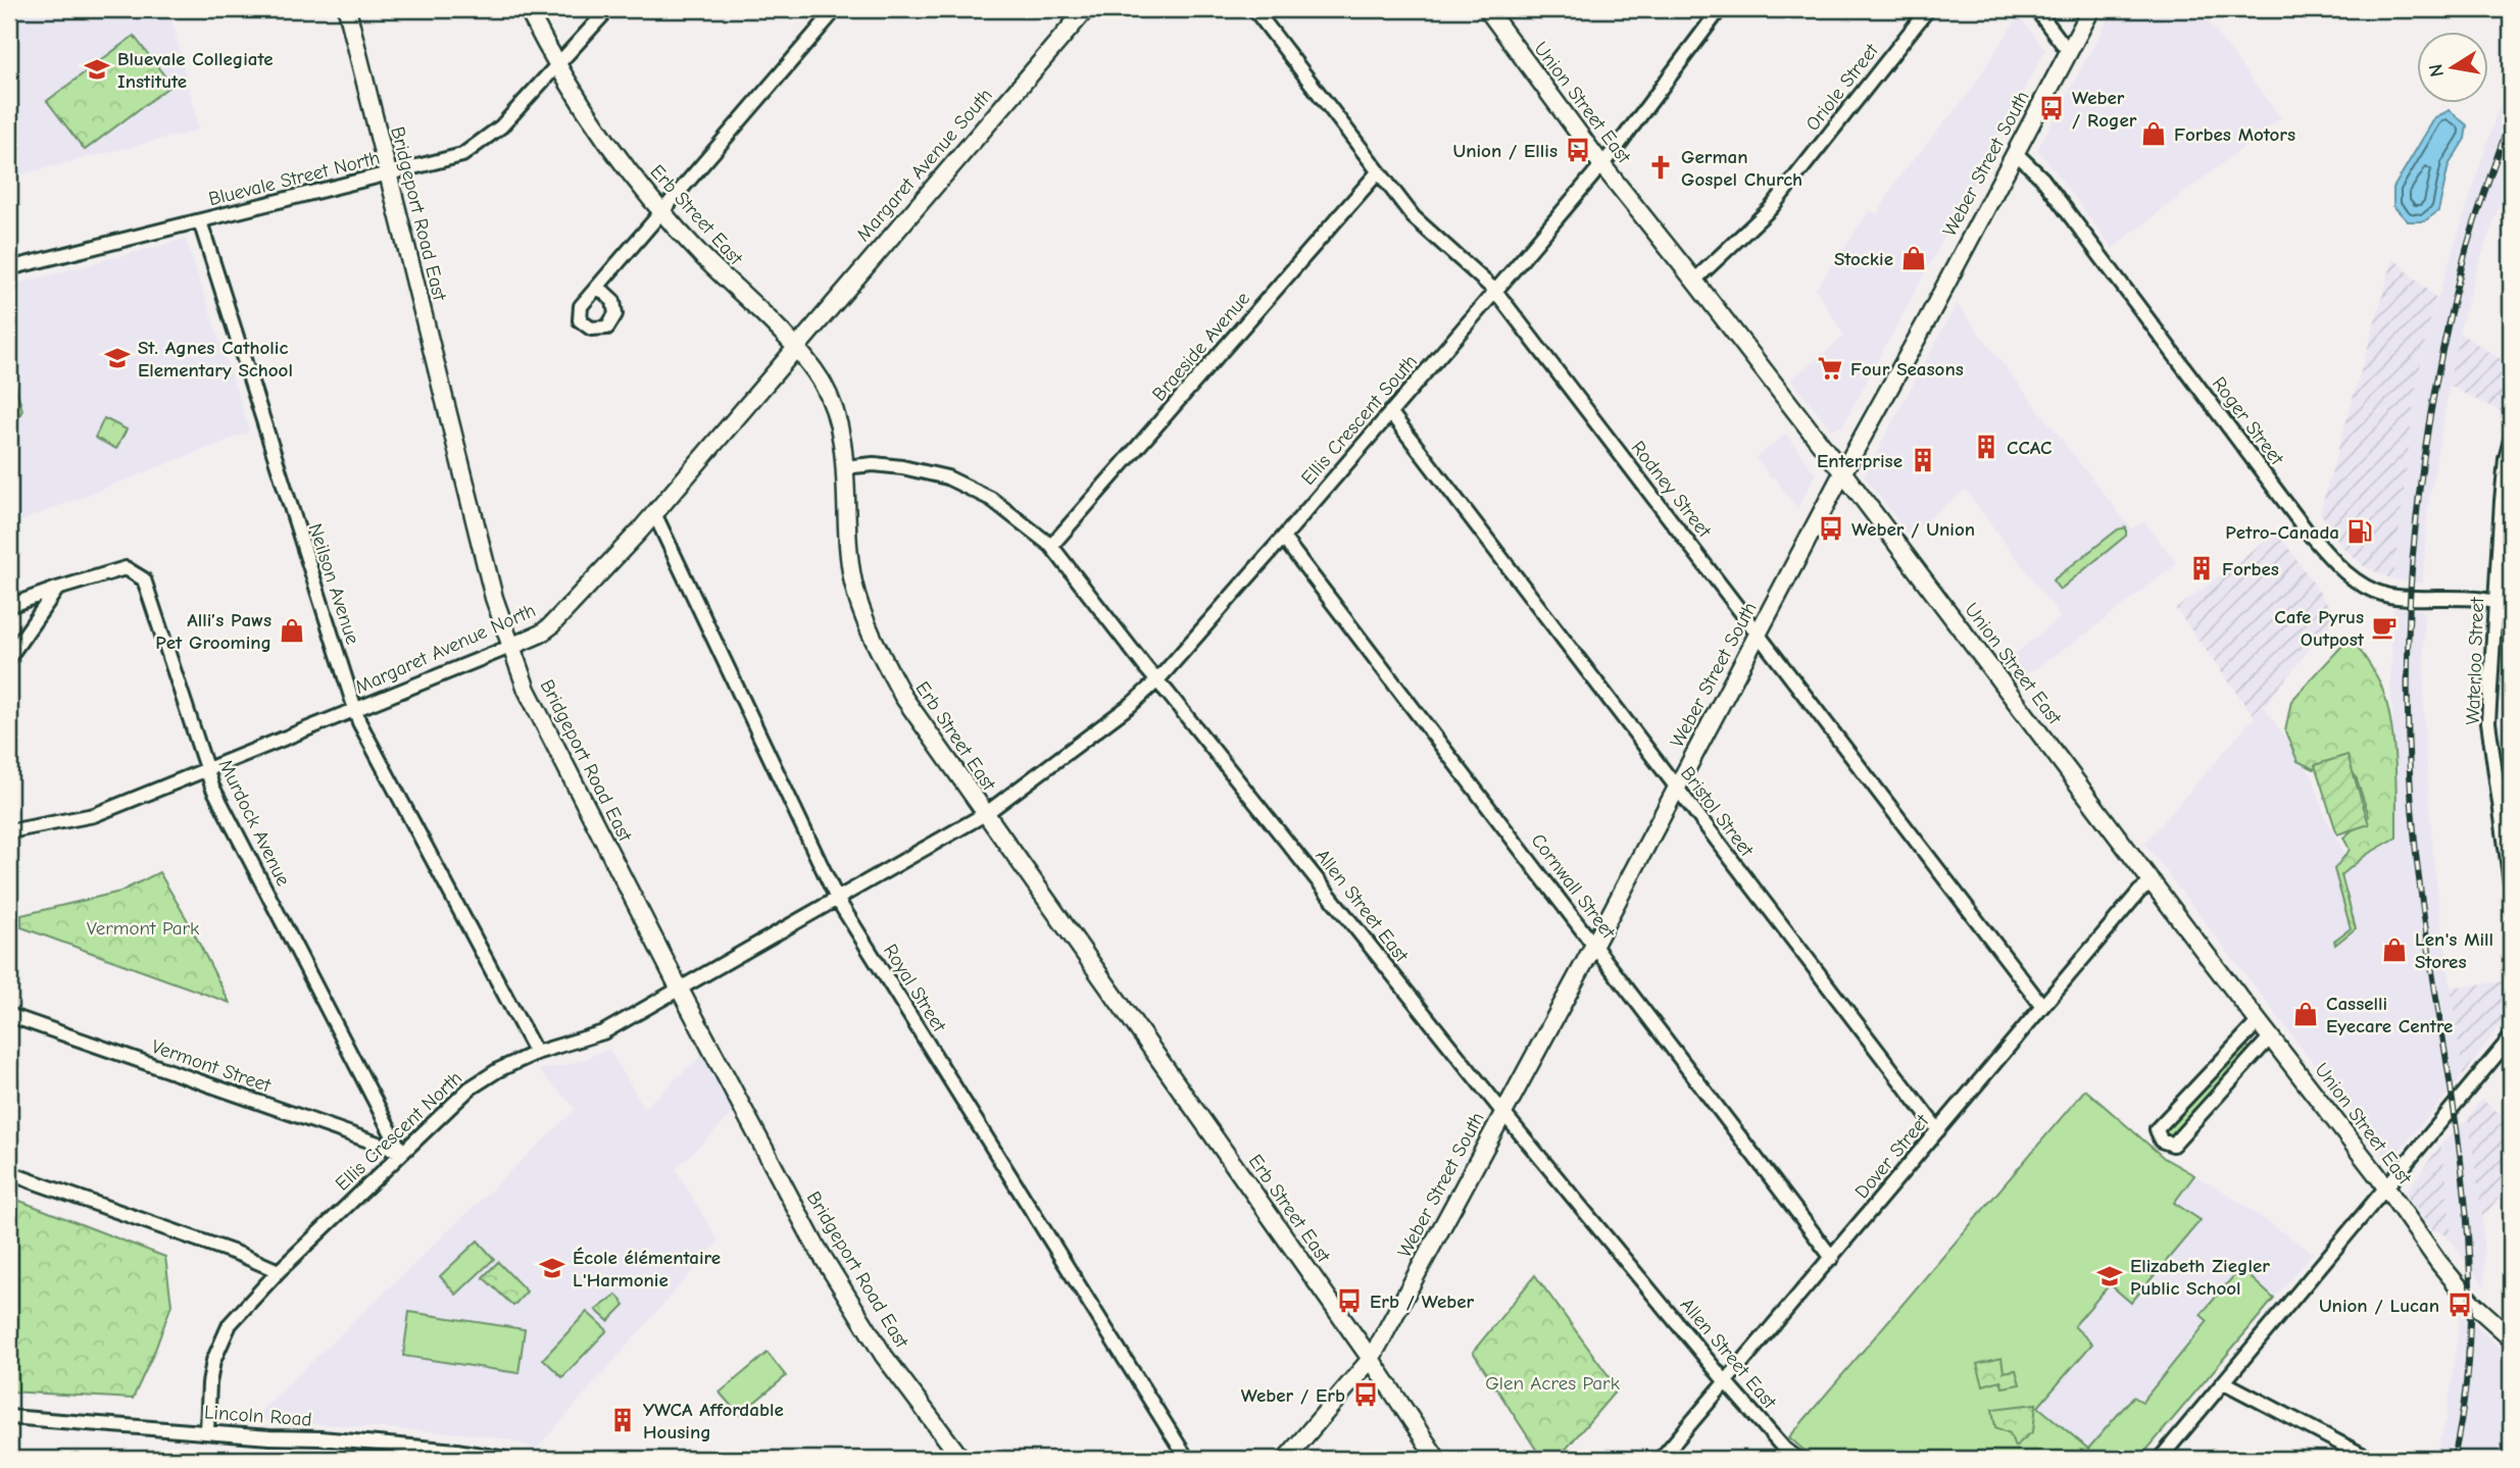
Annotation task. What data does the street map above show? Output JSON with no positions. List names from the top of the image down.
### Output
{
  "streets": {
    "main road": [
      "Union Street East",
      "Weber Street South",
      "Margaret Avenue South",
      "Bridgeport Road East",
      "Erb Street East",
      "Margaret Avenue North"
    ],
    "street": [
      "Oriole Street",
      "Bluevale Street North",
      "Braeside Avenue",
      "Ellis Crescent South",
      "Roger Street",
      "Rodney Street",
      "Neilson Avenue",
      "Waterloo Street",
      "Bristol Street",
      "Murdock Avenue",
      "Cornwall Street",
      "Allen Street East",
      "Royal Street",
      "Vermont Street",
      "Ellis Crescent North",
      "Dover Street",
      "Lincoln Road"
    ]
  },
  "crossings": [
    ["Oriole Street", "Union Street East"],
    ["Union Street East", "Weber Street South"],
    ["Union Street East", "Ellis Crescent South"],
    ["Union Street East", "Dover Street"],
    ["Weber Street South", "Erb Street East"],
    ["Weber Street South", "Roger Street"],
    ["Weber Street South", "Rodney Street"],
    ["Weber Street South", "Bristol Street"],
    ["Weber Street South", "Cornwall Street"],
    ["Weber Street South", "Allen Street East"],
    ["Margaret Avenue South", "Erb Street East"],
    ["Margaret Avenue South", "Margaret Avenue North"],
    ["Bluevale Street North", "Bridgeport Road East"],
    ["Bluevale Street North", "Erb Street East"],
    ["Bluevale Street North", "Neilson Avenue"],
    ["Bridgeport Road East", "Margaret Avenue North"],
    ["Bridgeport Road East", "Ellis Crescent North"],
    ["Erb Street East", "Ellis Crescent South"],
    ["Erb Street East", "Margaret Avenue North"],
    ["Erb Street East", "Allen Street East"],
    ["Erb Street East", "Ellis Crescent North"],
    ["Braeside Avenue", "Rodney Street"],
    ["Braeside Avenue", "Allen Street East"],
    ["Ellis Crescent South", "Rodney Street"],
    ["Ellis Crescent South", "Bristol Street"],
    ["Ellis Crescent South", "Cornwall Street"],
    ["Ellis Crescent South", "Allen Street East"],
    ["Ellis Crescent South", "Ellis Crescent North"],
    ["Roger Street", "Waterloo Street"],
    ["Rodney Street", "Dover Street"],
    ["Neilson Avenue", "Margaret Avenue North"],
    ["Neilson Avenue", "Ellis Crescent North"],
    ["Margaret Avenue North", "Murdock Avenue"],
    ["Margaret Avenue North", "Royal Street"],
    ["Bristol Street", "Dover Street"],
    ["Murdock Avenue", "Vermont Street"],
    ["Murdock Avenue", "Ellis Crescent North"],
    ["Cornwall Street", "Dover Street"],
    ["Allen Street East", "Dover Street"],
    ["Royal Street", "Ellis Crescent North"],
    ["Vermont Street", "Ellis Crescent North"],
    ["Ellis Crescent North", "Lincoln Road"]
  ],
  "parks": ["Vermont Park", "Glen Acres Park"],
  "places": {
    "school or university": [
      "Bluevale Collegiate Institute",
      "St. Agnes Catholic Elementary School",
      "École élémentaire L'Harmonie",
      "Elizabeth Ziegler Public School"
    ],
    "bus stop": [
      "Weber / Roger",
      "Union / Ellis",
      "Weber / Union",
      "Erb / Weber",
      "Union / Lucan",
      "Weber / Erb"
    ],
    "shop": [
      "Forbes Motors",
      "Stockie",
      "Alli’s Paws Pet Grooming",
      "Len's Mill Stores",
      "Casselli Eyecare Centre"
    ],
    "church": ["German Gospel Church"],
    "supermarket": ["Four Seasons"],
    "building": [
      "CCAC",
      "Enterprise",
      "Forbes",
      "YWCA Affordable Housing"
    ],
    "fuel station": ["Petro-Canada"],
    "cafe": ["Cafe Pyrus Outpost"]
  },
  "north": "left"
}
